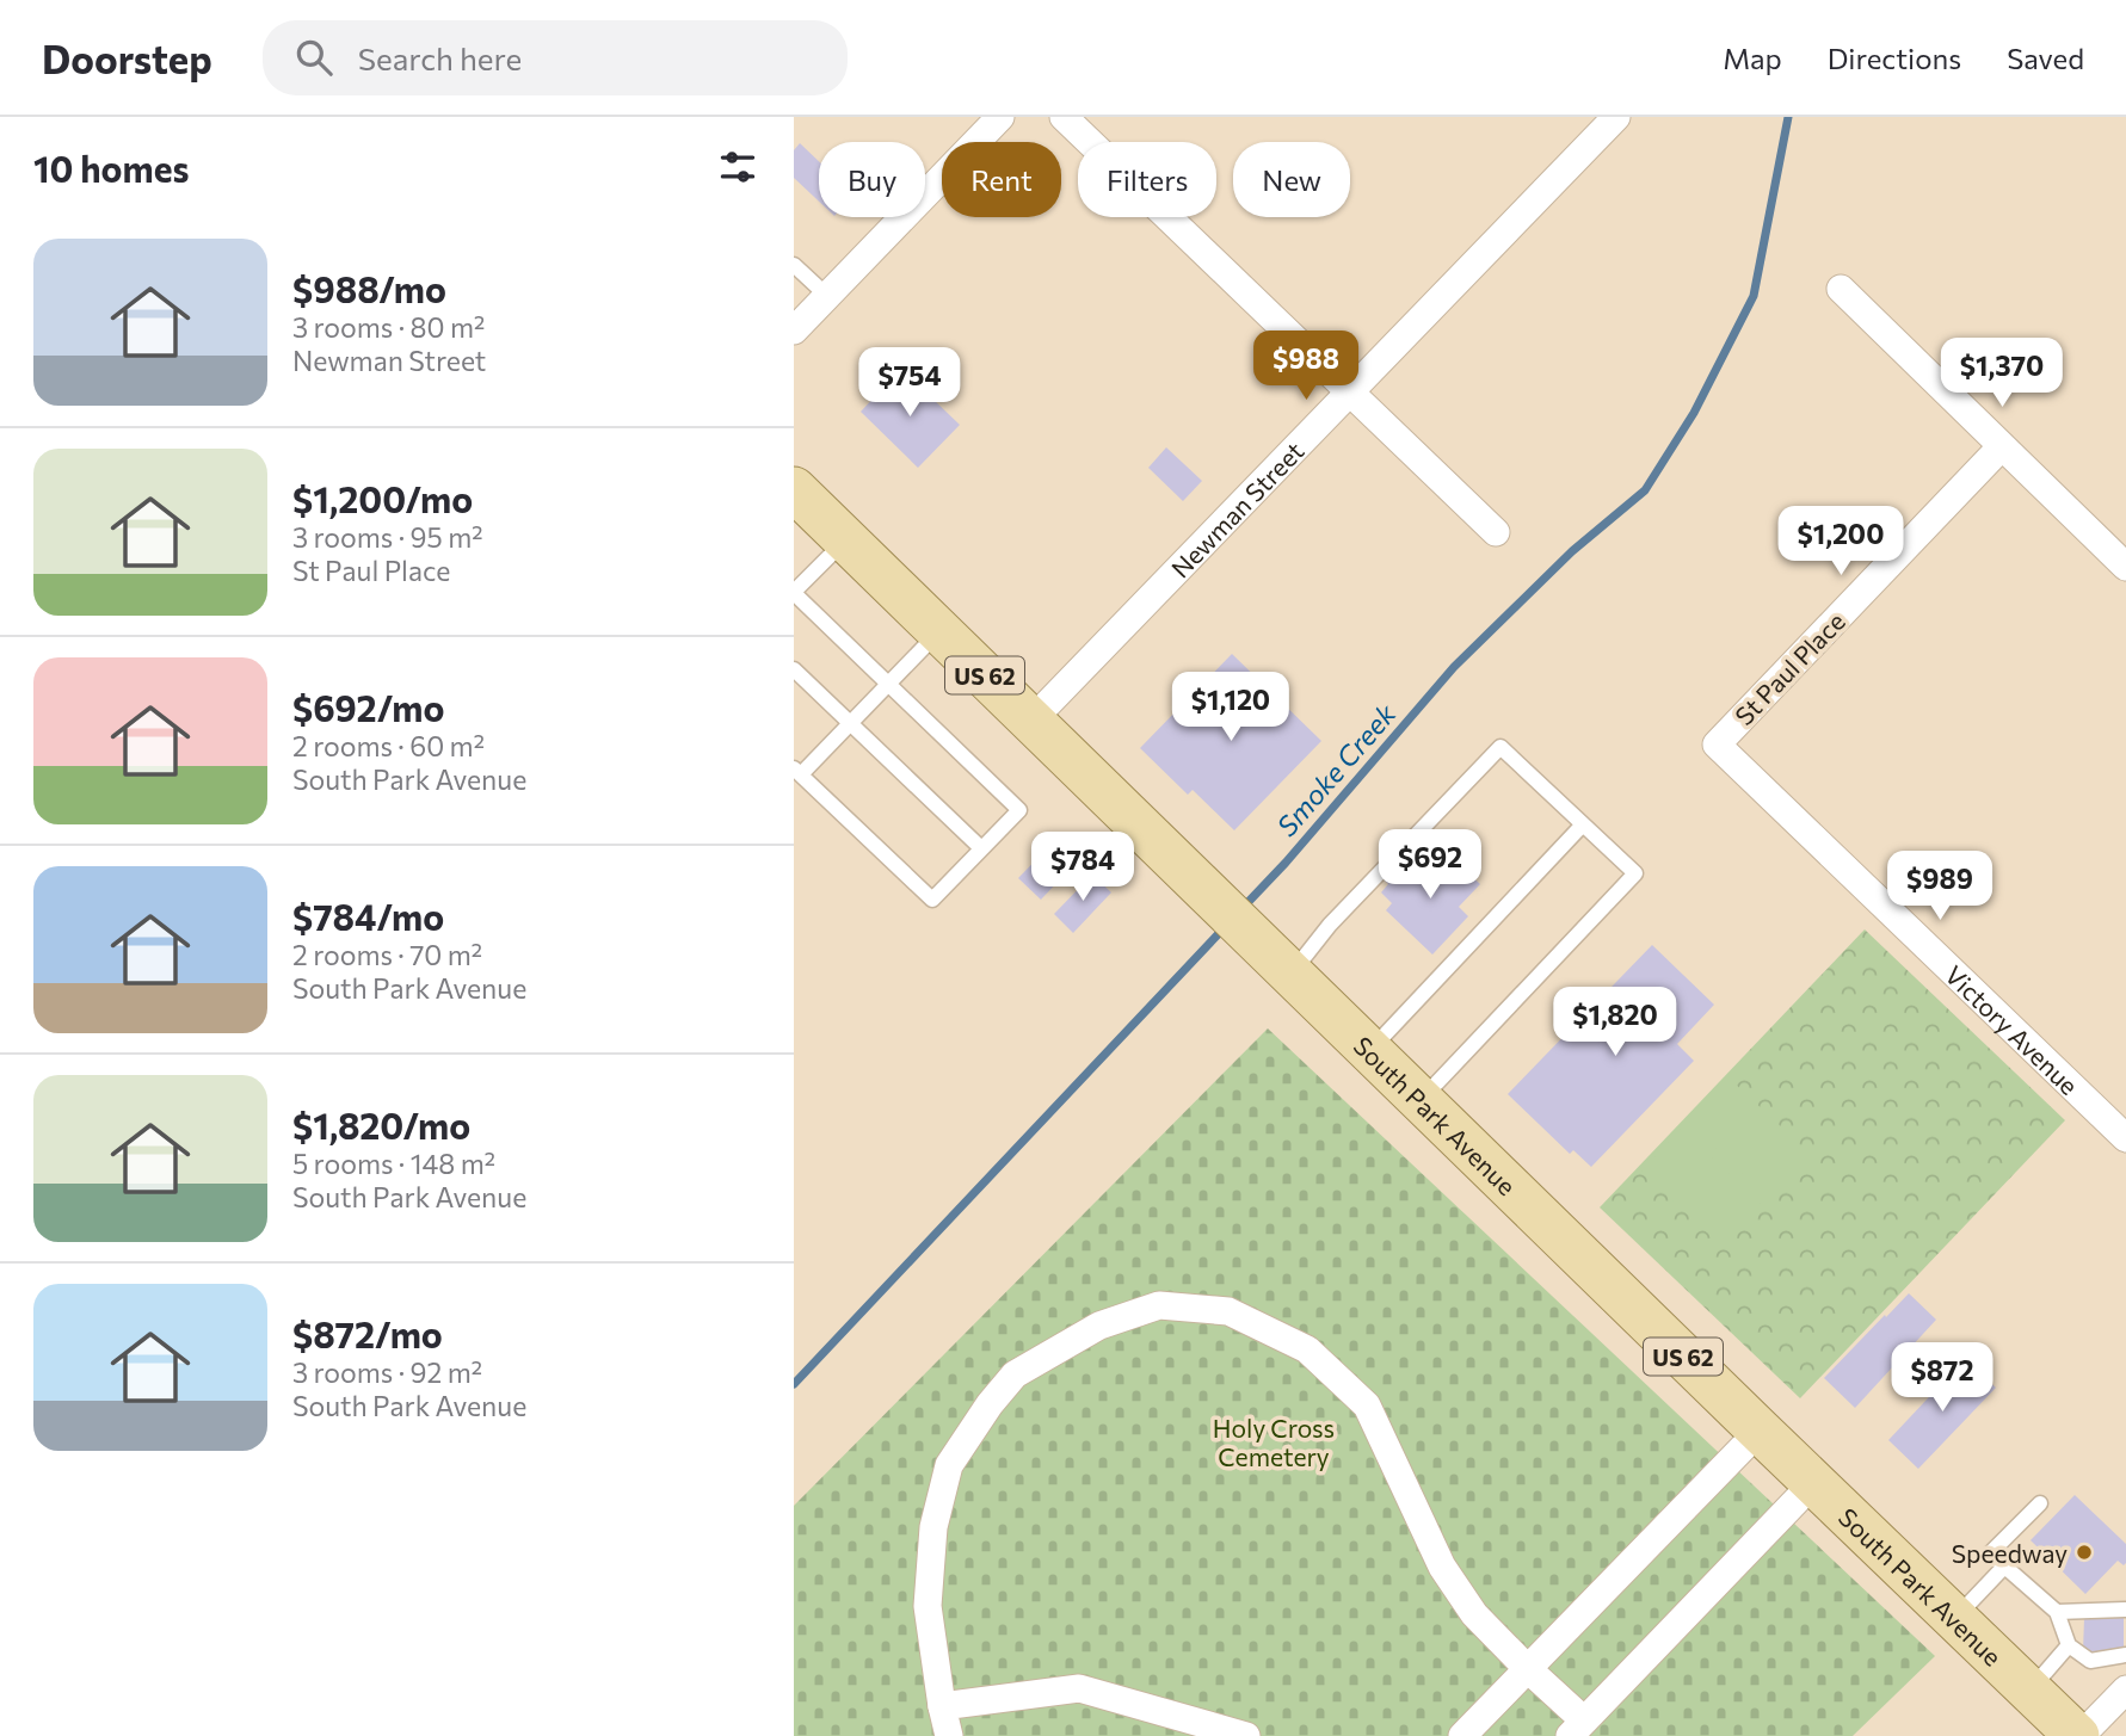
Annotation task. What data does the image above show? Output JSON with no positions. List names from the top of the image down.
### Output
{
  "streets": {
    "main road": ["US 62", "South Park Avenue"],
    "street": ["Newman Street", "St Paul Place", "Victory Avenue"]
  },
  "crossings": [
    ["Newman Street", "South Park Avenue"],
    ["St Paul Place", "Victory Avenue"]
  ],
  "water": ["Smoke Creek"],
  "parks": ["Holy Cross Cemetery"],
  "places": ["Speedway"],
  "page": {
    "header": "Doorstep",
    "search": "Search here",
    "nav": ["Map", "Directions", "Saved"],
    "heading": "10 homes",
    "chip": [
      "Buy",
      "Rent",
      "Filters",
      "New"
    ],
    "list": [
      {
        "name": "$988/mo",
        "note": "3 rooms · 80 m² · Newman Street"
      },
      {
        "name": "$1,200/mo",
        "note": "3 rooms · 95 m² · St Paul Place"
      },
      {
        "name": "$692/mo",
        "note": "2 rooms · 60 m² · South Park Avenue"
      },
      {
        "name": "$784/mo",
        "note": "2 rooms · 70 m² · South Park Avenue"
      },
      {
        "name": "$1,820/mo",
        "note": "5 rooms · 148 m² · South Park Avenue"
      },
      {
        "name": "$872/mo",
        "note": "3 rooms · 92 m² · South Park Avenue"
      }
    ],
    "price": [
      "$988",
      "$1,370",
      "$754",
      "$1,200",
      "$1,120",
      "$692",
      "$784",
      "$989",
      "$1,820",
      "$872"
    ]
  }
}
